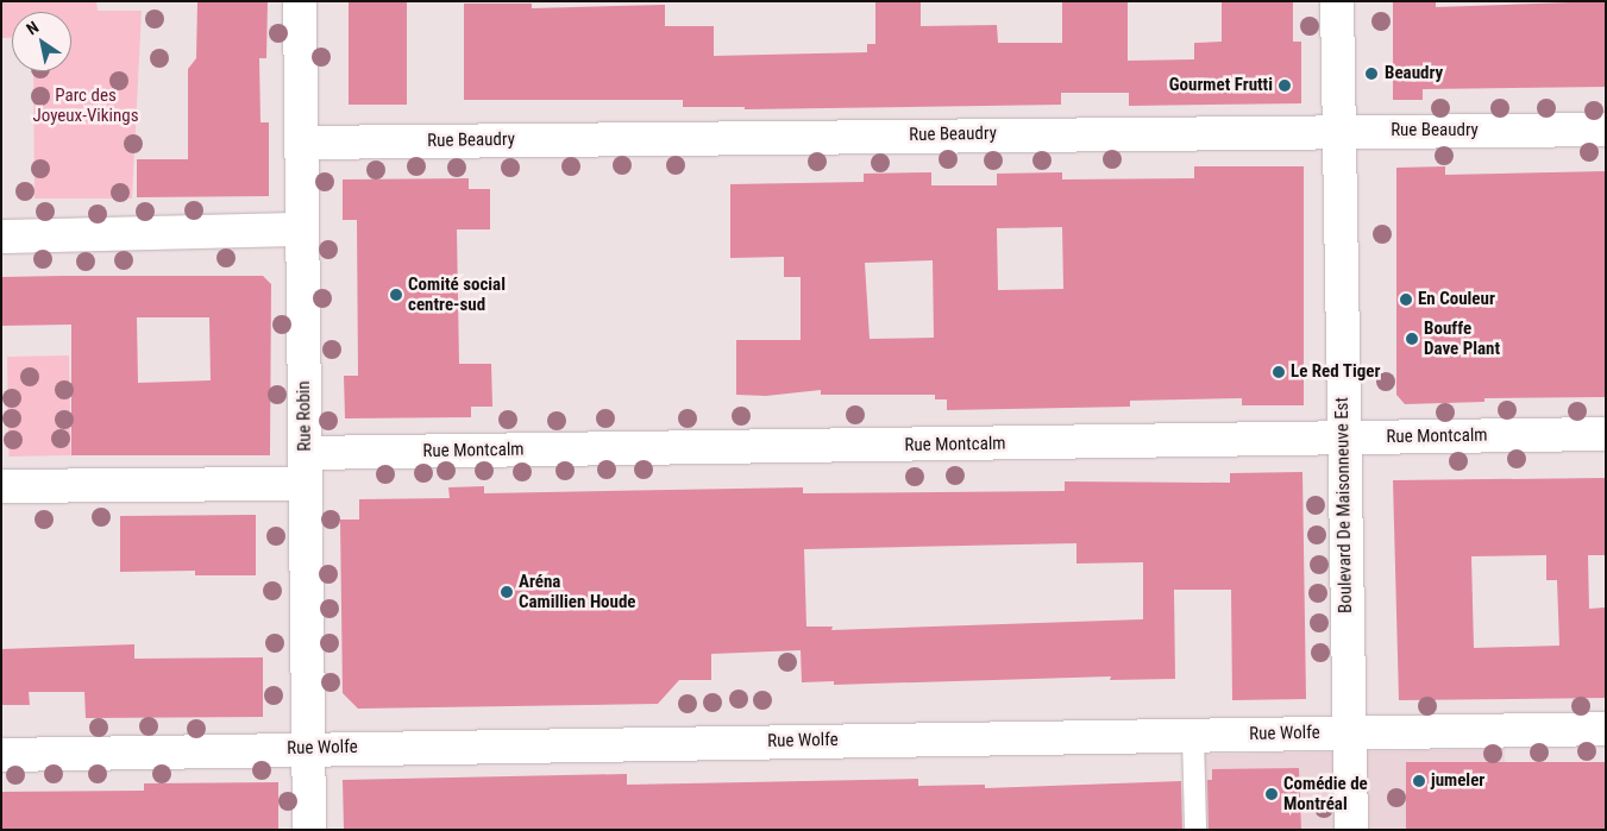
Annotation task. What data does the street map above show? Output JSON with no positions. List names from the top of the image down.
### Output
{
  "streets": {
    "street": [
      "Rue Beaudry",
      "Rue Robin",
      "Rue Montcalm",
      "Boulevard De Maisonneuve Est",
      "Rue Wolfe"
    ]
  },
  "crossings": [
    ["Rue Beaudry", "Rue Robin"],
    ["Rue Beaudry", "Boulevard De Maisonneuve Est"],
    ["Rue Robin", "Rue Montcalm"],
    ["Rue Robin", "Rue Wolfe"],
    ["Rue Montcalm", "Boulevard De Maisonneuve Est"],
    ["Boulevard De Maisonneuve Est", "Rue Wolfe"]
  ],
  "parks": ["Parc des Joyeux-Vikings"],
  "places": [
    "Beaudry",
    "Gourmet Frutti",
    "Comité social centre-sud",
    "En Couleur",
    "Bouffe Dave Plant",
    "Le Red Tiger",
    "Aréna Camillien Houde",
    "jumeler",
    "Comédie de Montréal"
  ],
  "north": "top left"
}
